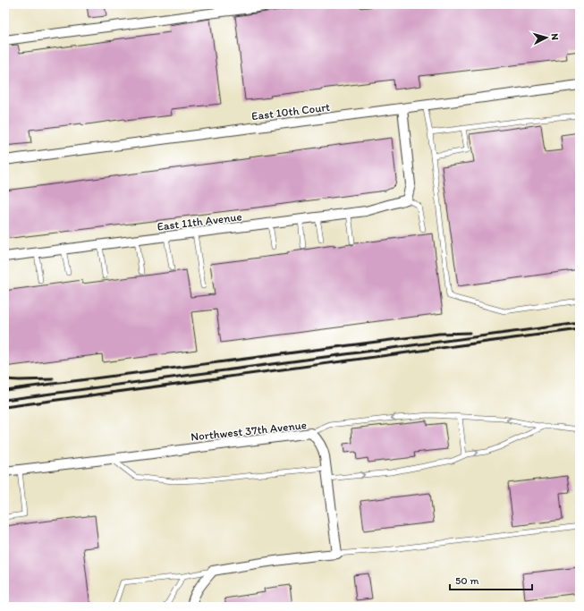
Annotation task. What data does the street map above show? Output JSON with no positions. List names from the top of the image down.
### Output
{
  "streets": {
    "street": ["East 10th Court", "East 11th Avenue", "Northwest 37th Avenue"]
  },
  "scale_bar": "50 m",
  "north": "right"
}
